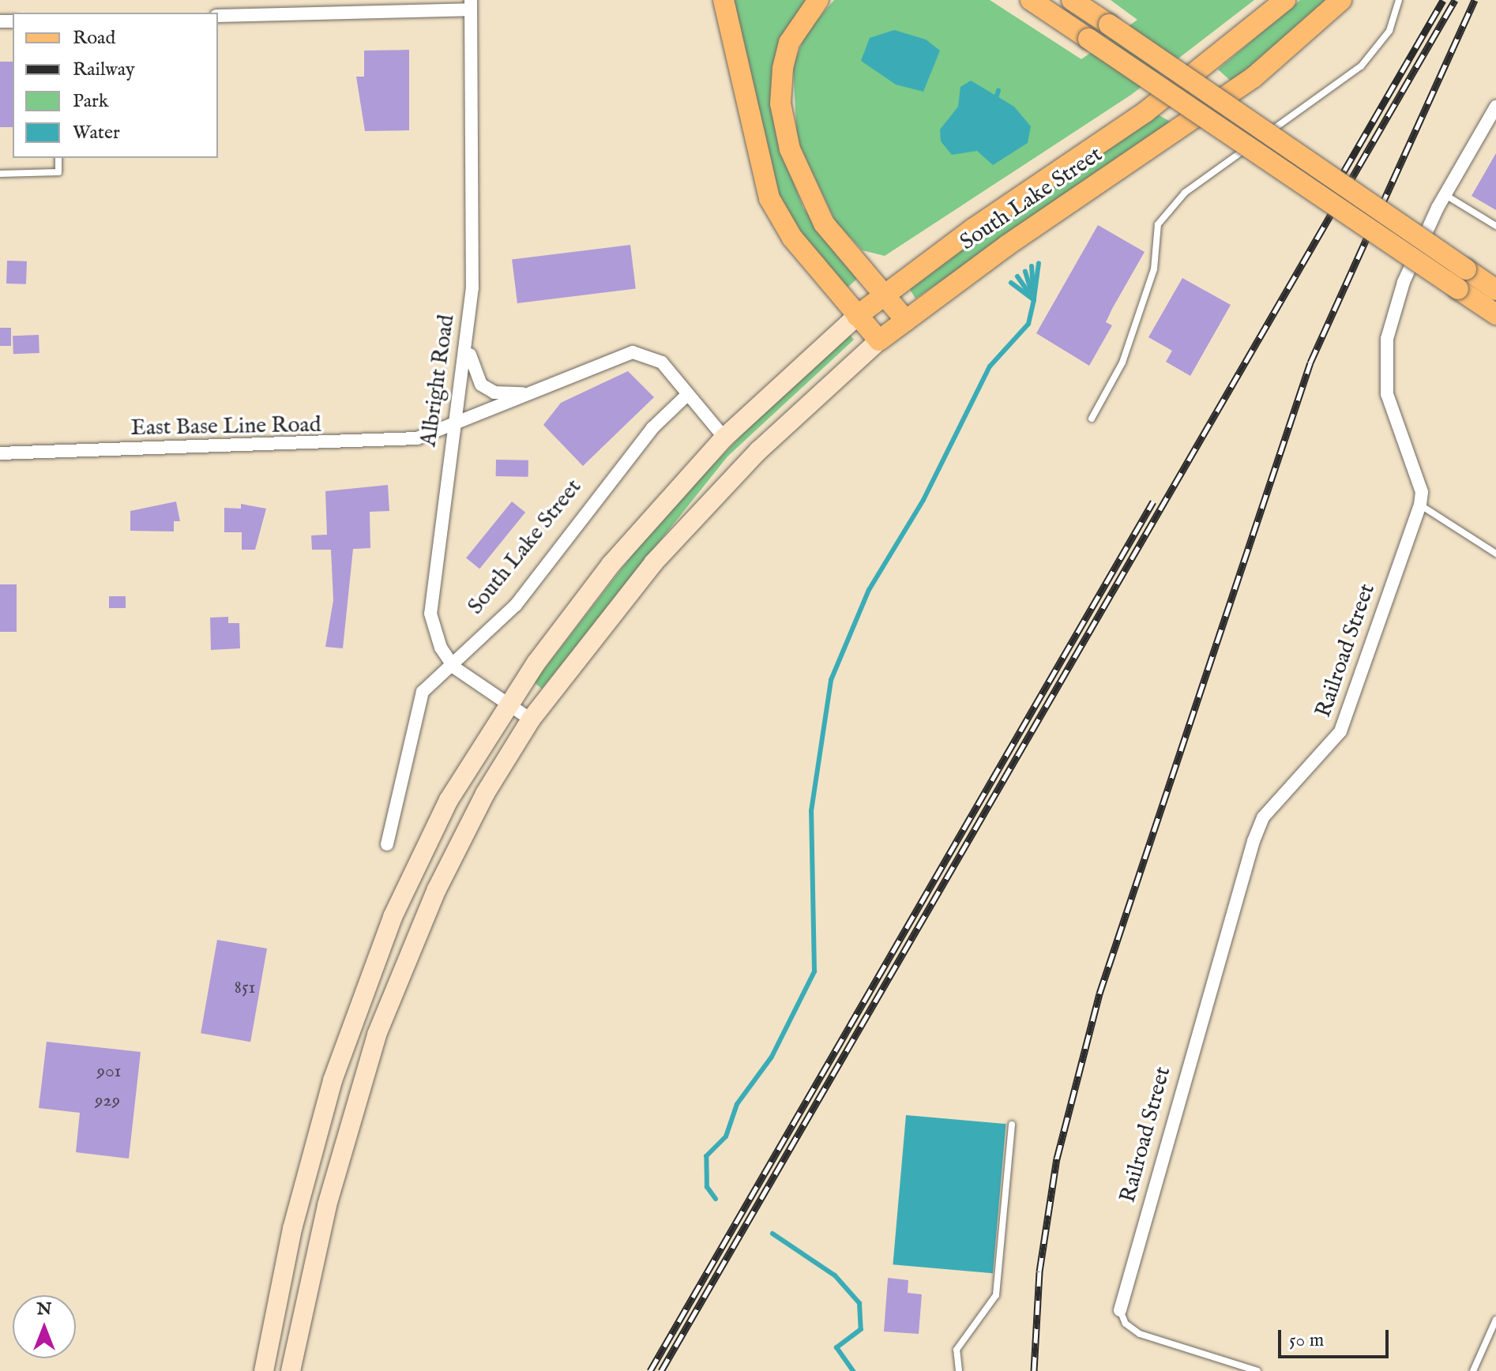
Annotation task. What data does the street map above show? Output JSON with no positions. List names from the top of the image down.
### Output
{
  "streets": {
    "main road": ["South Lake Street"],
    "street": ["Albright Road", "East Base Line Road", "Railroad Street"]
  },
  "crossings": [
    ["South Lake Street", "Albright Road"],
    ["South Lake Street", "East Base Line Road"],
    ["Albright Road", "East Base Line Road"]
  ],
  "house_numbers": ["851", "901", "929"],
  "legend": [
    "Road",
    "Railway",
    "Park",
    "Water"
  ],
  "scale_bar": "50 m",
  "north": "top"
}
